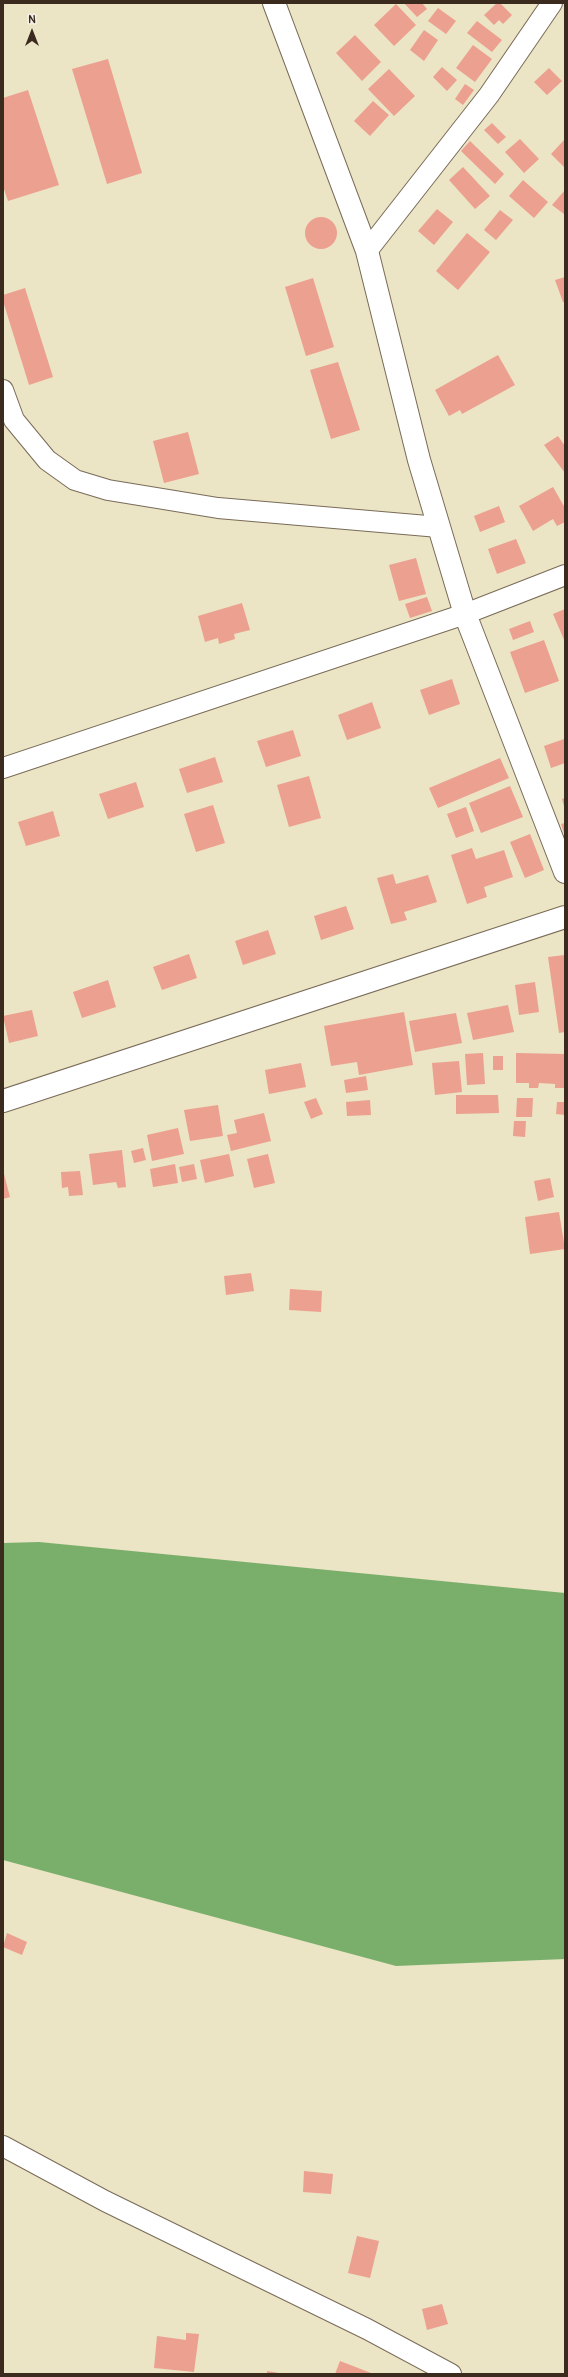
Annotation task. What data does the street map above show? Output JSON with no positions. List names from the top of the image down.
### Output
{
  "north": "top"
}
